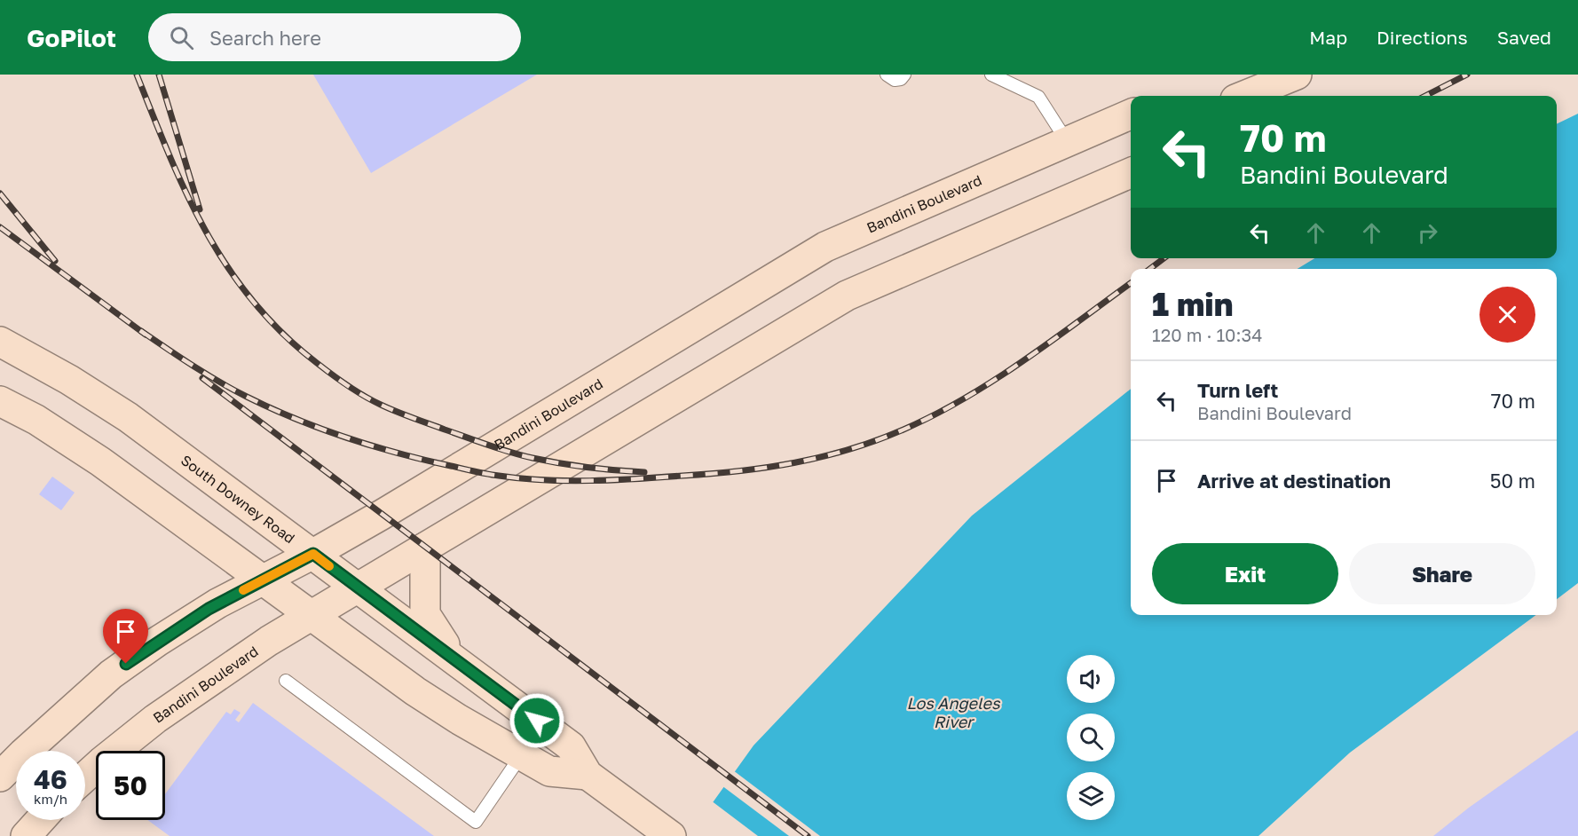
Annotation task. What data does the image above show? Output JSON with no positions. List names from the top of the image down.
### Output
{
  "streets": {
    "main road": ["Bandini Boulevard", "South Downey Road"]
  },
  "crossings": [
    ["Bandini Boulevard", "South Downey Road"]
  ],
  "water": ["Los Angeles River"],
  "page": {
    "header": "GoPilot",
    "search": "Search here",
    "nav": ["Map", "Directions", "Saved"],
    "turn": ["70 m", "Bandini Boulevard"],
    "heading": ["1 min", "120 m · 10:34"],
    "list": [
      {
        "name": "Turn left",
        "note": "Bandini Boulevard",
        "value": "70 m"
      },
      {
        "name": "Arrive at destination",
        "value": "50 m"
      }
    ],
    "buttons": ["Exit", "Share"],
    "speed": "46 km/h",
    "limit": "50"
  }
}
